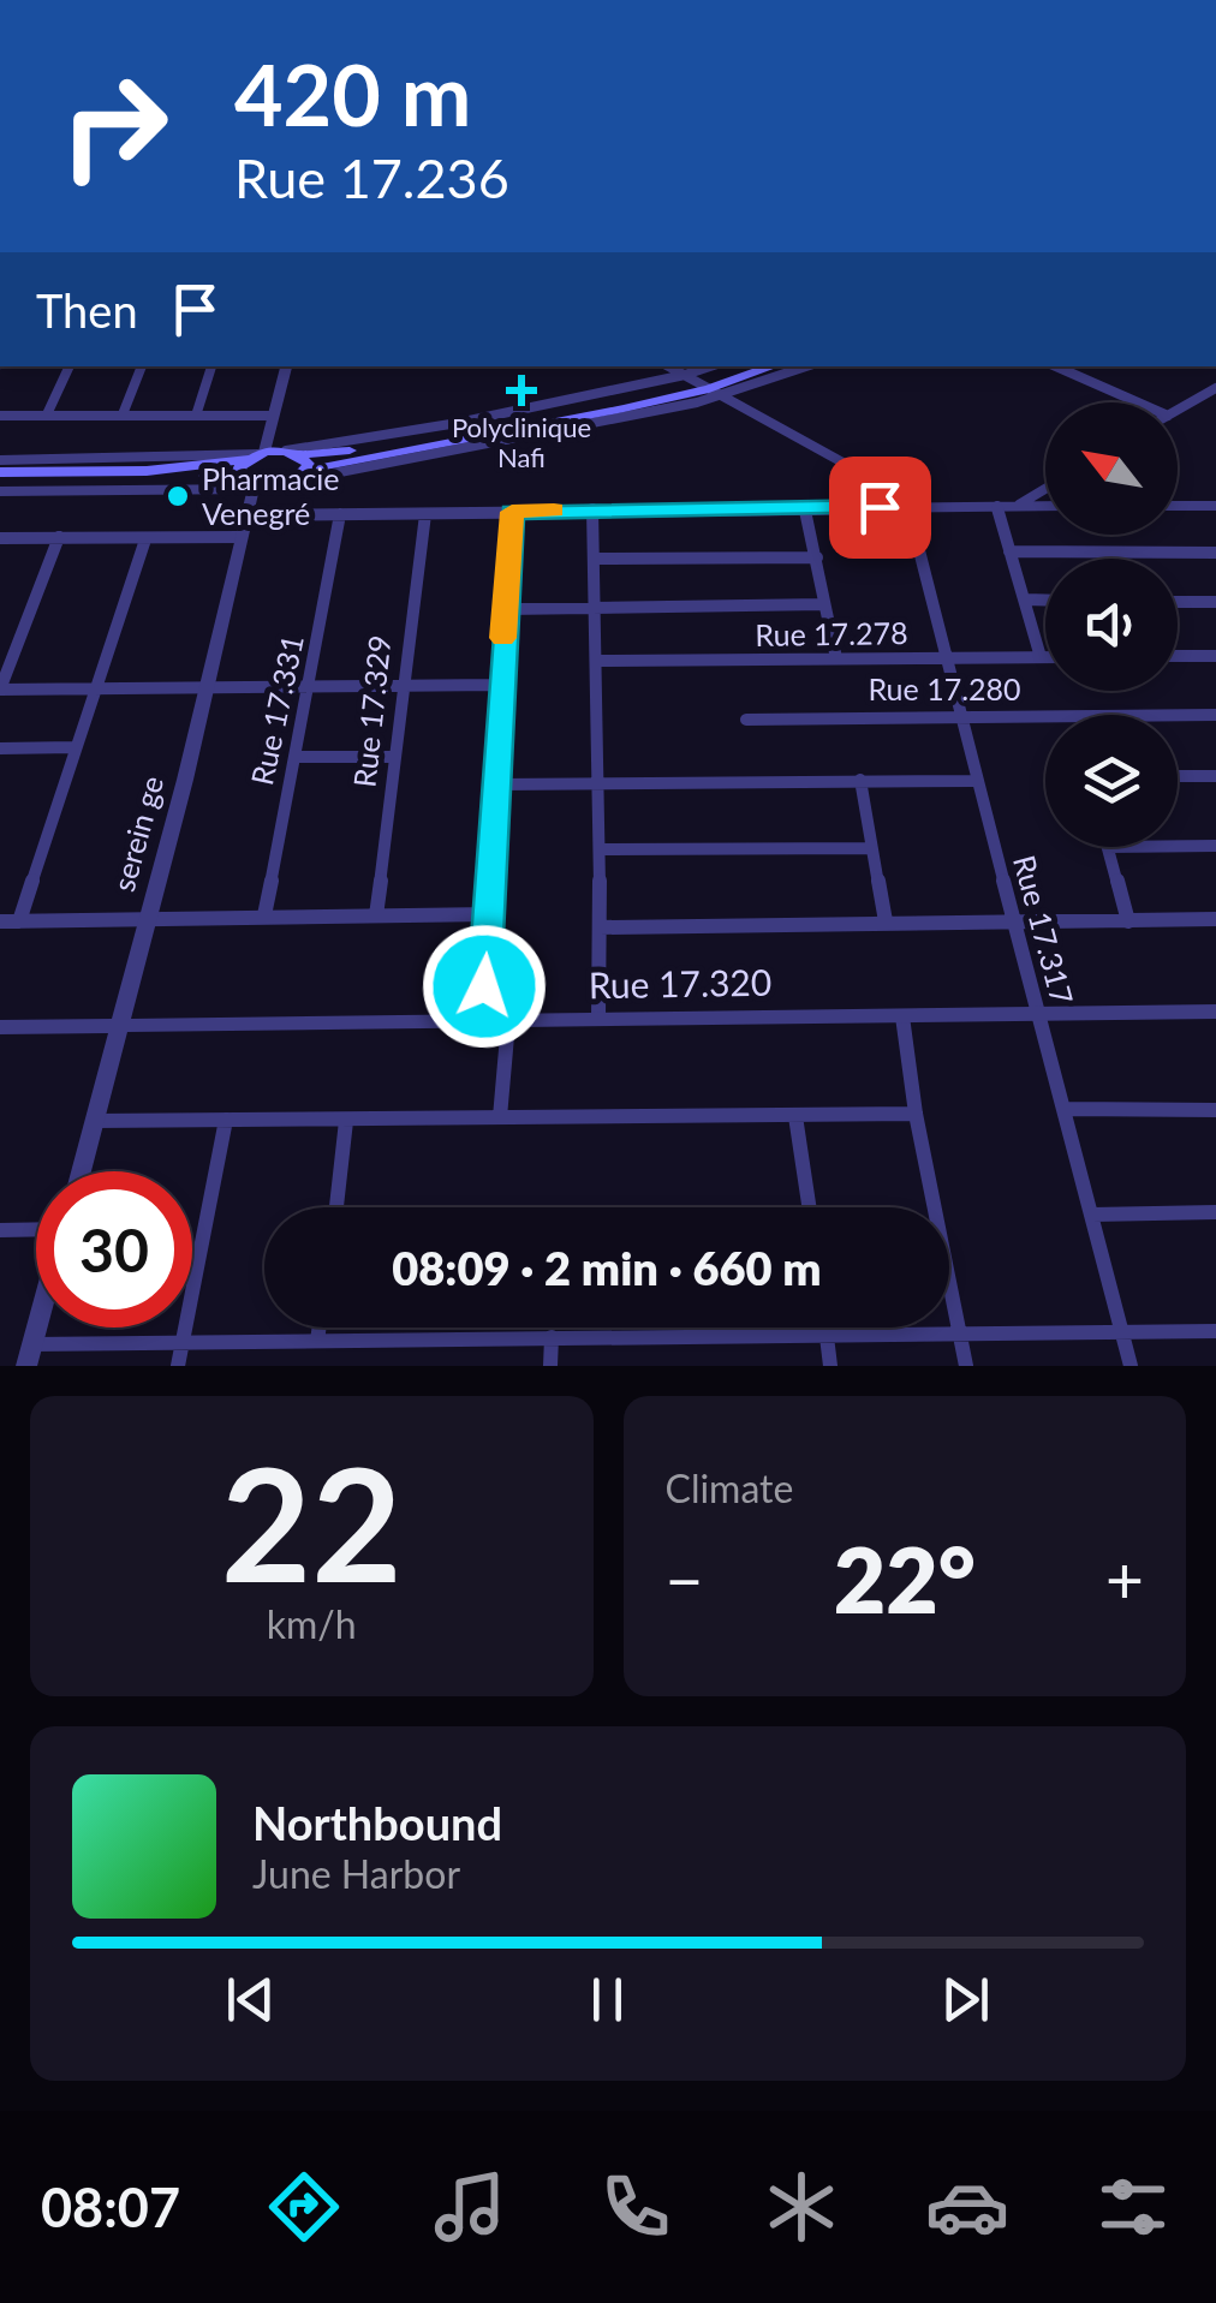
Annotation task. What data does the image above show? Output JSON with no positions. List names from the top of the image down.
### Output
{
  "streets": {
    "street": [
      "Rue 17.278",
      "Rue 17.280",
      "Rue 17.331",
      "Rue 17.329",
      "serein ge",
      "Rue 17.317",
      "Rue 17.320"
    ]
  },
  "crossings": [
    ["Rue 17.278", "Rue 17.317"],
    ["Rue 17.280", "Rue 17.317"],
    ["serein ge", "Rue 17.320"],
    ["Rue 17.317", "Rue 17.320"]
  ],
  "places": {
    "health": ["Polyclinique Nafi"],
    "other": ["Pharmacie Venegré"]
  },
  "north": "top left",
  "page": {
    "turn": ["420 m", "Rue 17.236"],
    "then": "Then",
    "limit": "30",
    "trip": "08:09 · 2 min · 660 m",
    "tile": [
      ["22", "km/h"],
      "Climate"
    ],
    "heat": ["−", "22°", "+"],
    "song": ["Northbound", "June Harbor"],
    "tabs": "08:07"
  }
}
